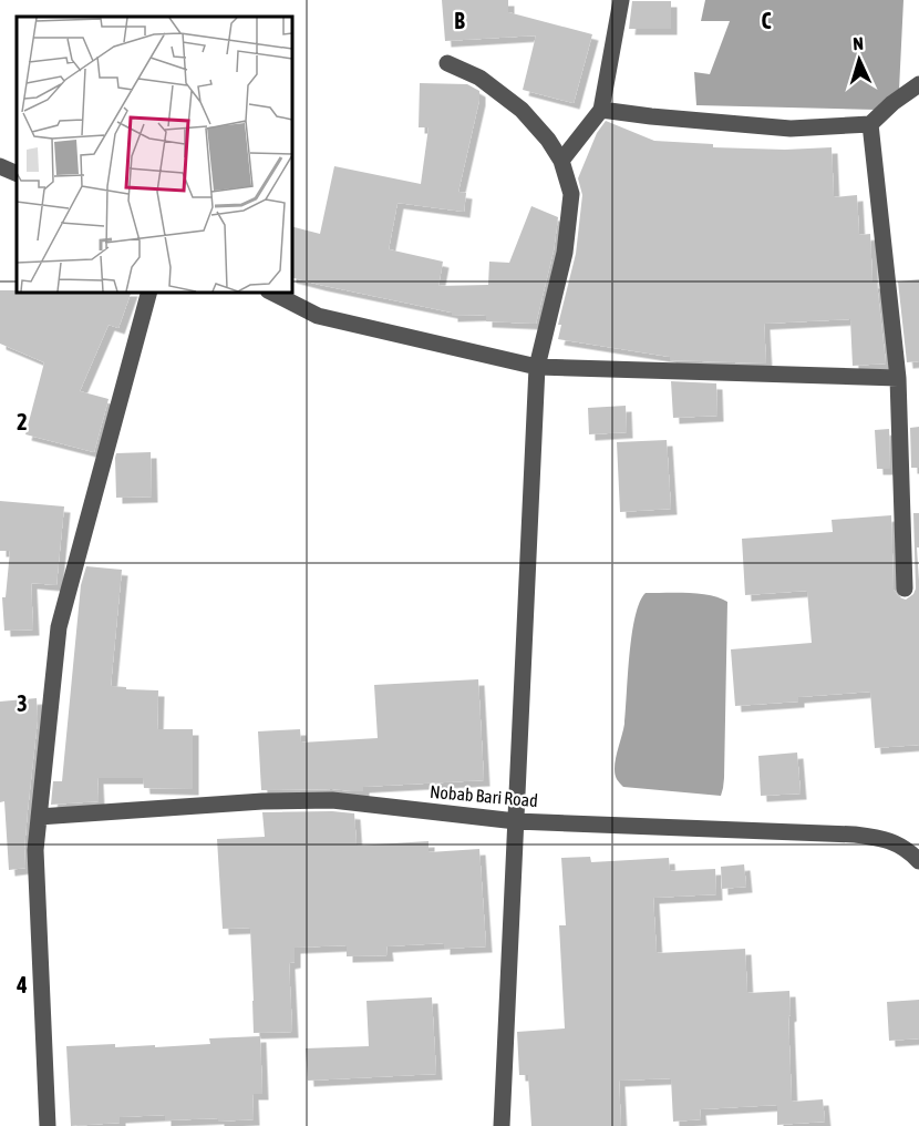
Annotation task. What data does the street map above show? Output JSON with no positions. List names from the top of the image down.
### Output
{
  "streets": {
    "street": ["Nobab Bari Road"]
  },
  "north": "top",
  "grid": {
    "columns": ["B", "C"],
    "rows": ["2", "3", "4"]
  }
}
